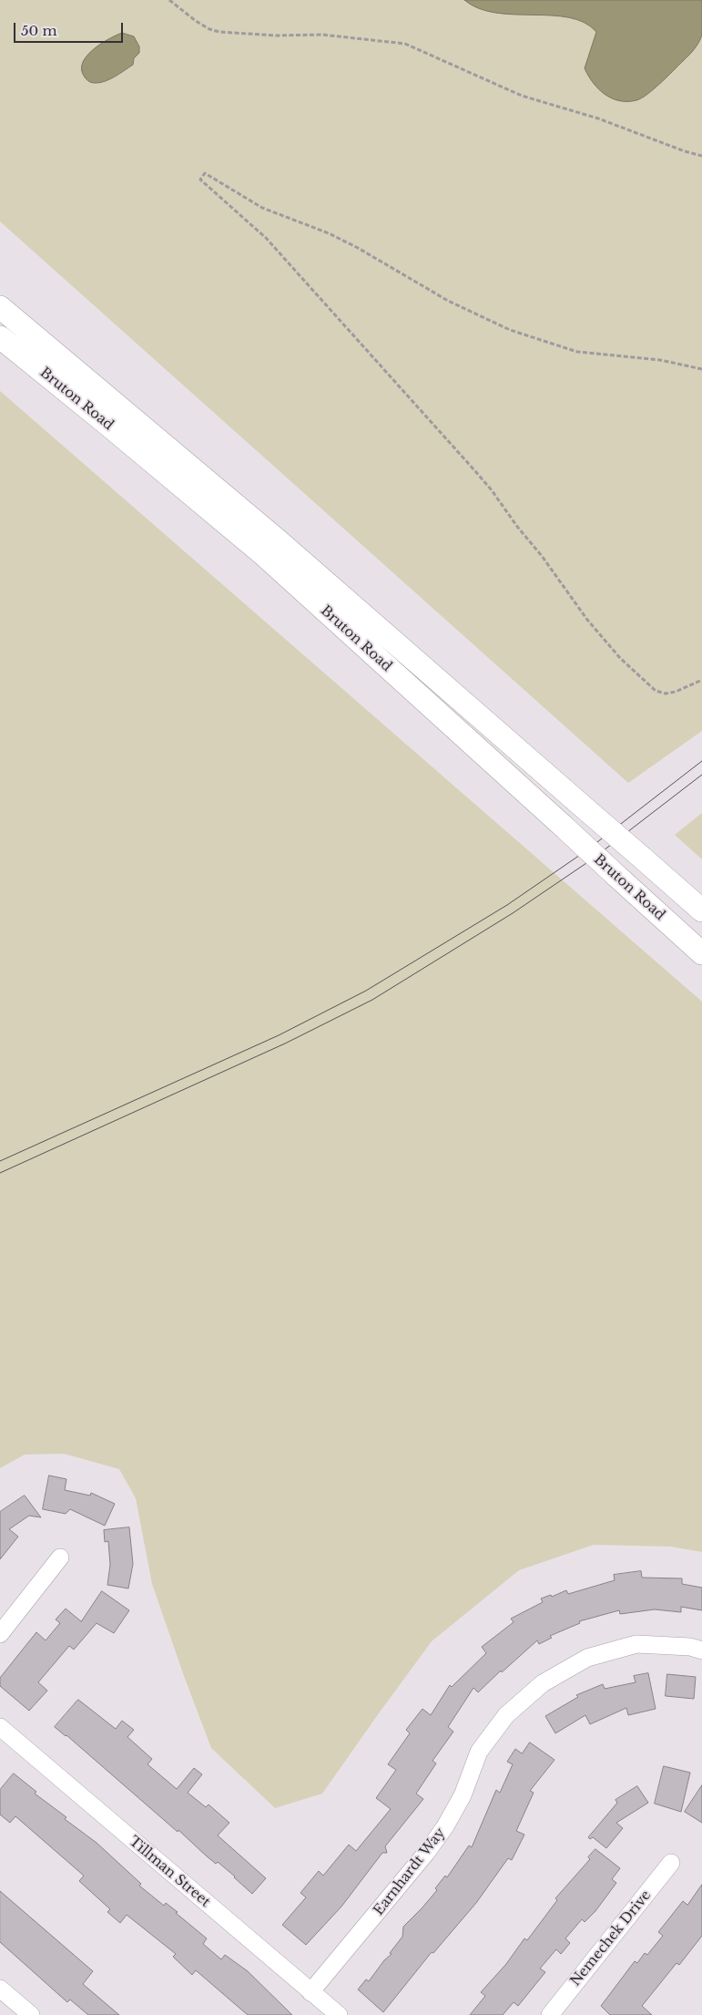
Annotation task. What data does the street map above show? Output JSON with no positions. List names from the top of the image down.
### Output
{
  "streets": {
    "main road": ["Bruton Road"],
    "street": ["Tillman Street", "Earnhardt Way", "Nemechek Drive"]
  },
  "crossings": [
    ["Tillman Street", "Earnhardt Way"]
  ],
  "scale_bar": "50 m"
}
